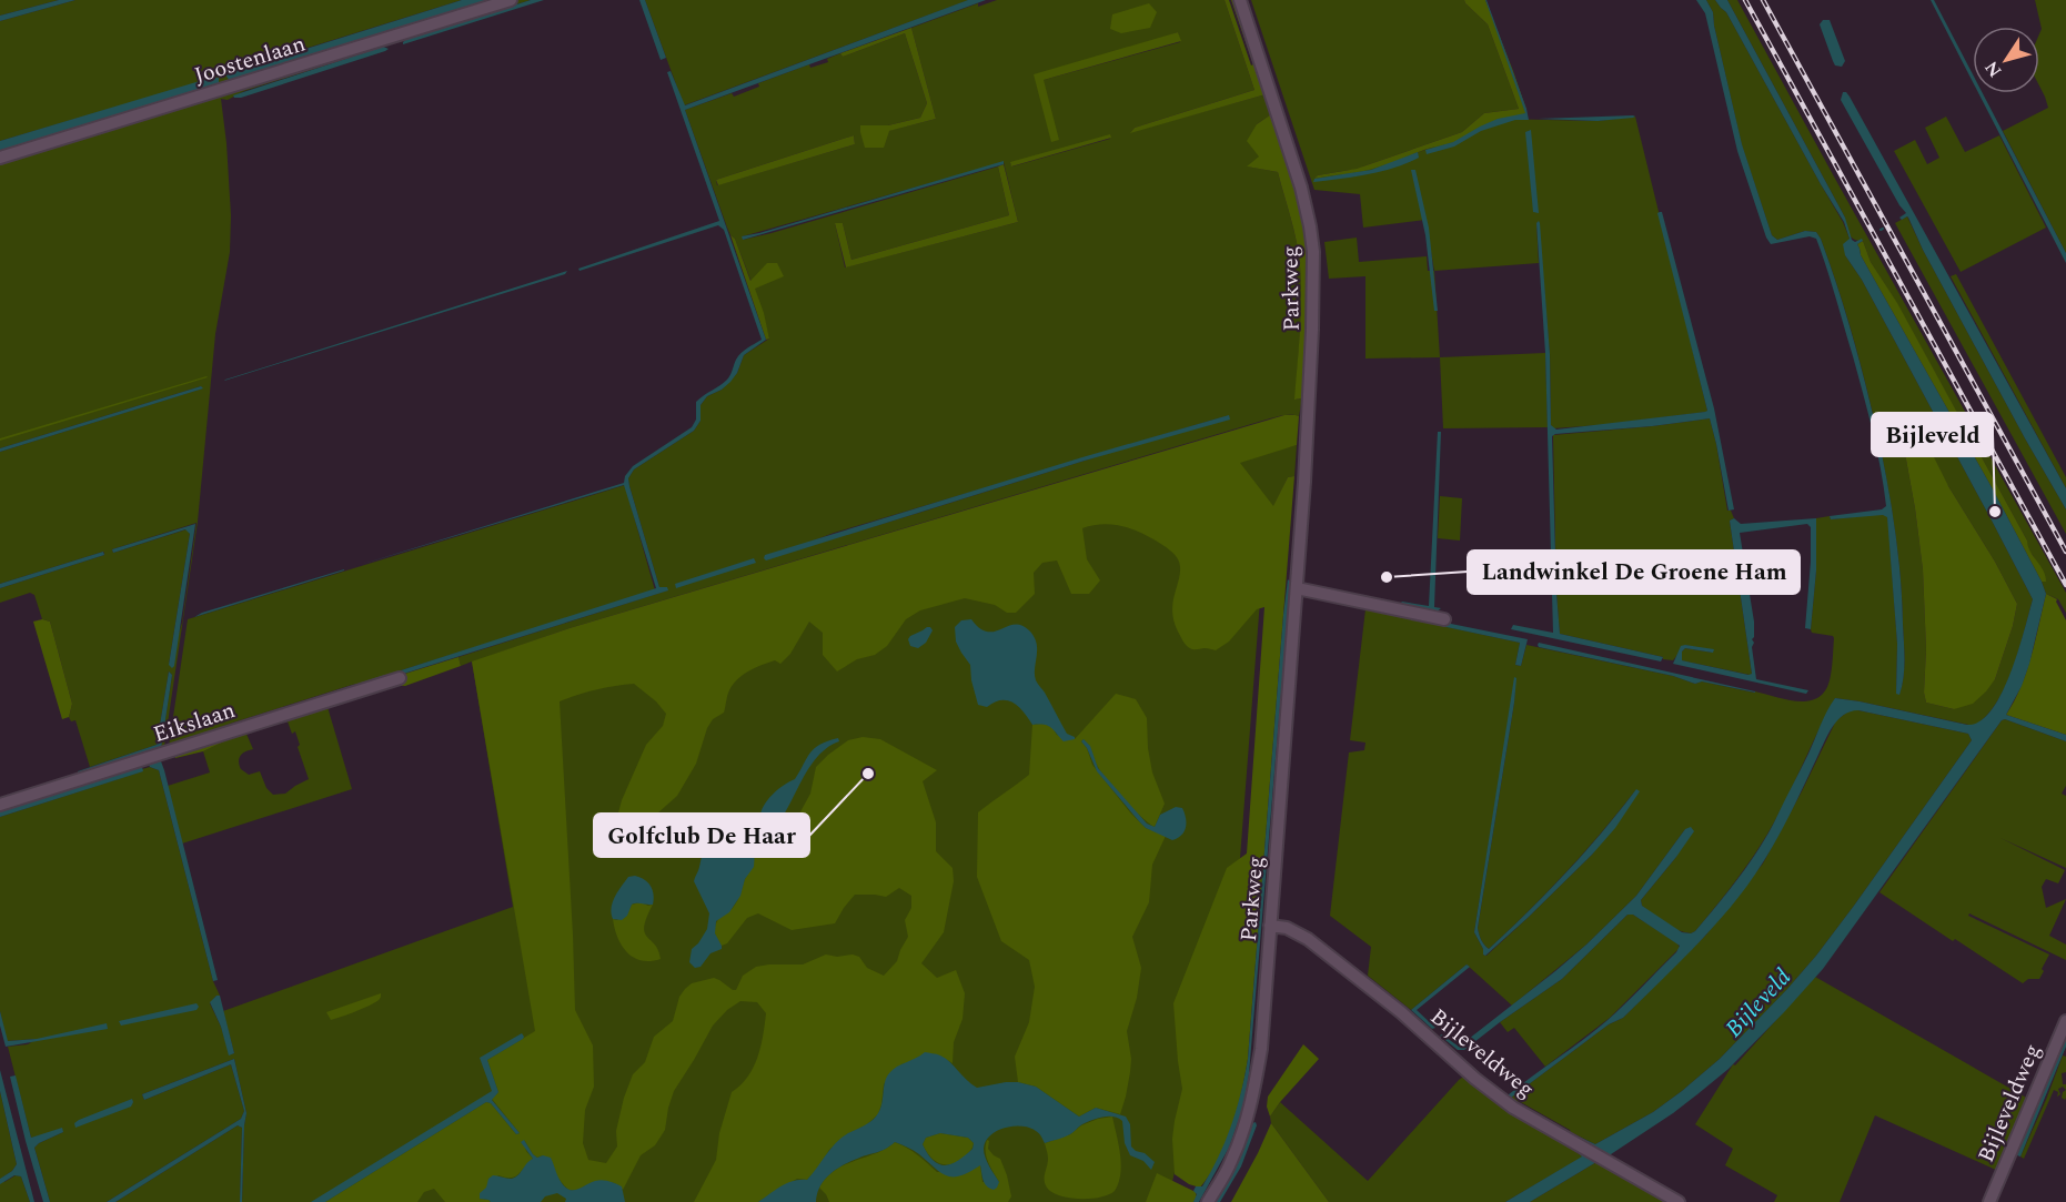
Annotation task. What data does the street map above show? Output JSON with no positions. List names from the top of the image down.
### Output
{
  "streets": {
    "street": [
      "Joostenlaan",
      "Parkweg",
      "Eikslaan",
      "Bijleveldweg"
    ]
  },
  "crossings": [
    ["Parkweg", "Bijleveldweg"]
  ],
  "water": ["Bijleveld"],
  "places": ["Bijleveld", "Landwinkel De Groene Ham", "Golfclub De Haar"],
  "north": "bottom left"
}
